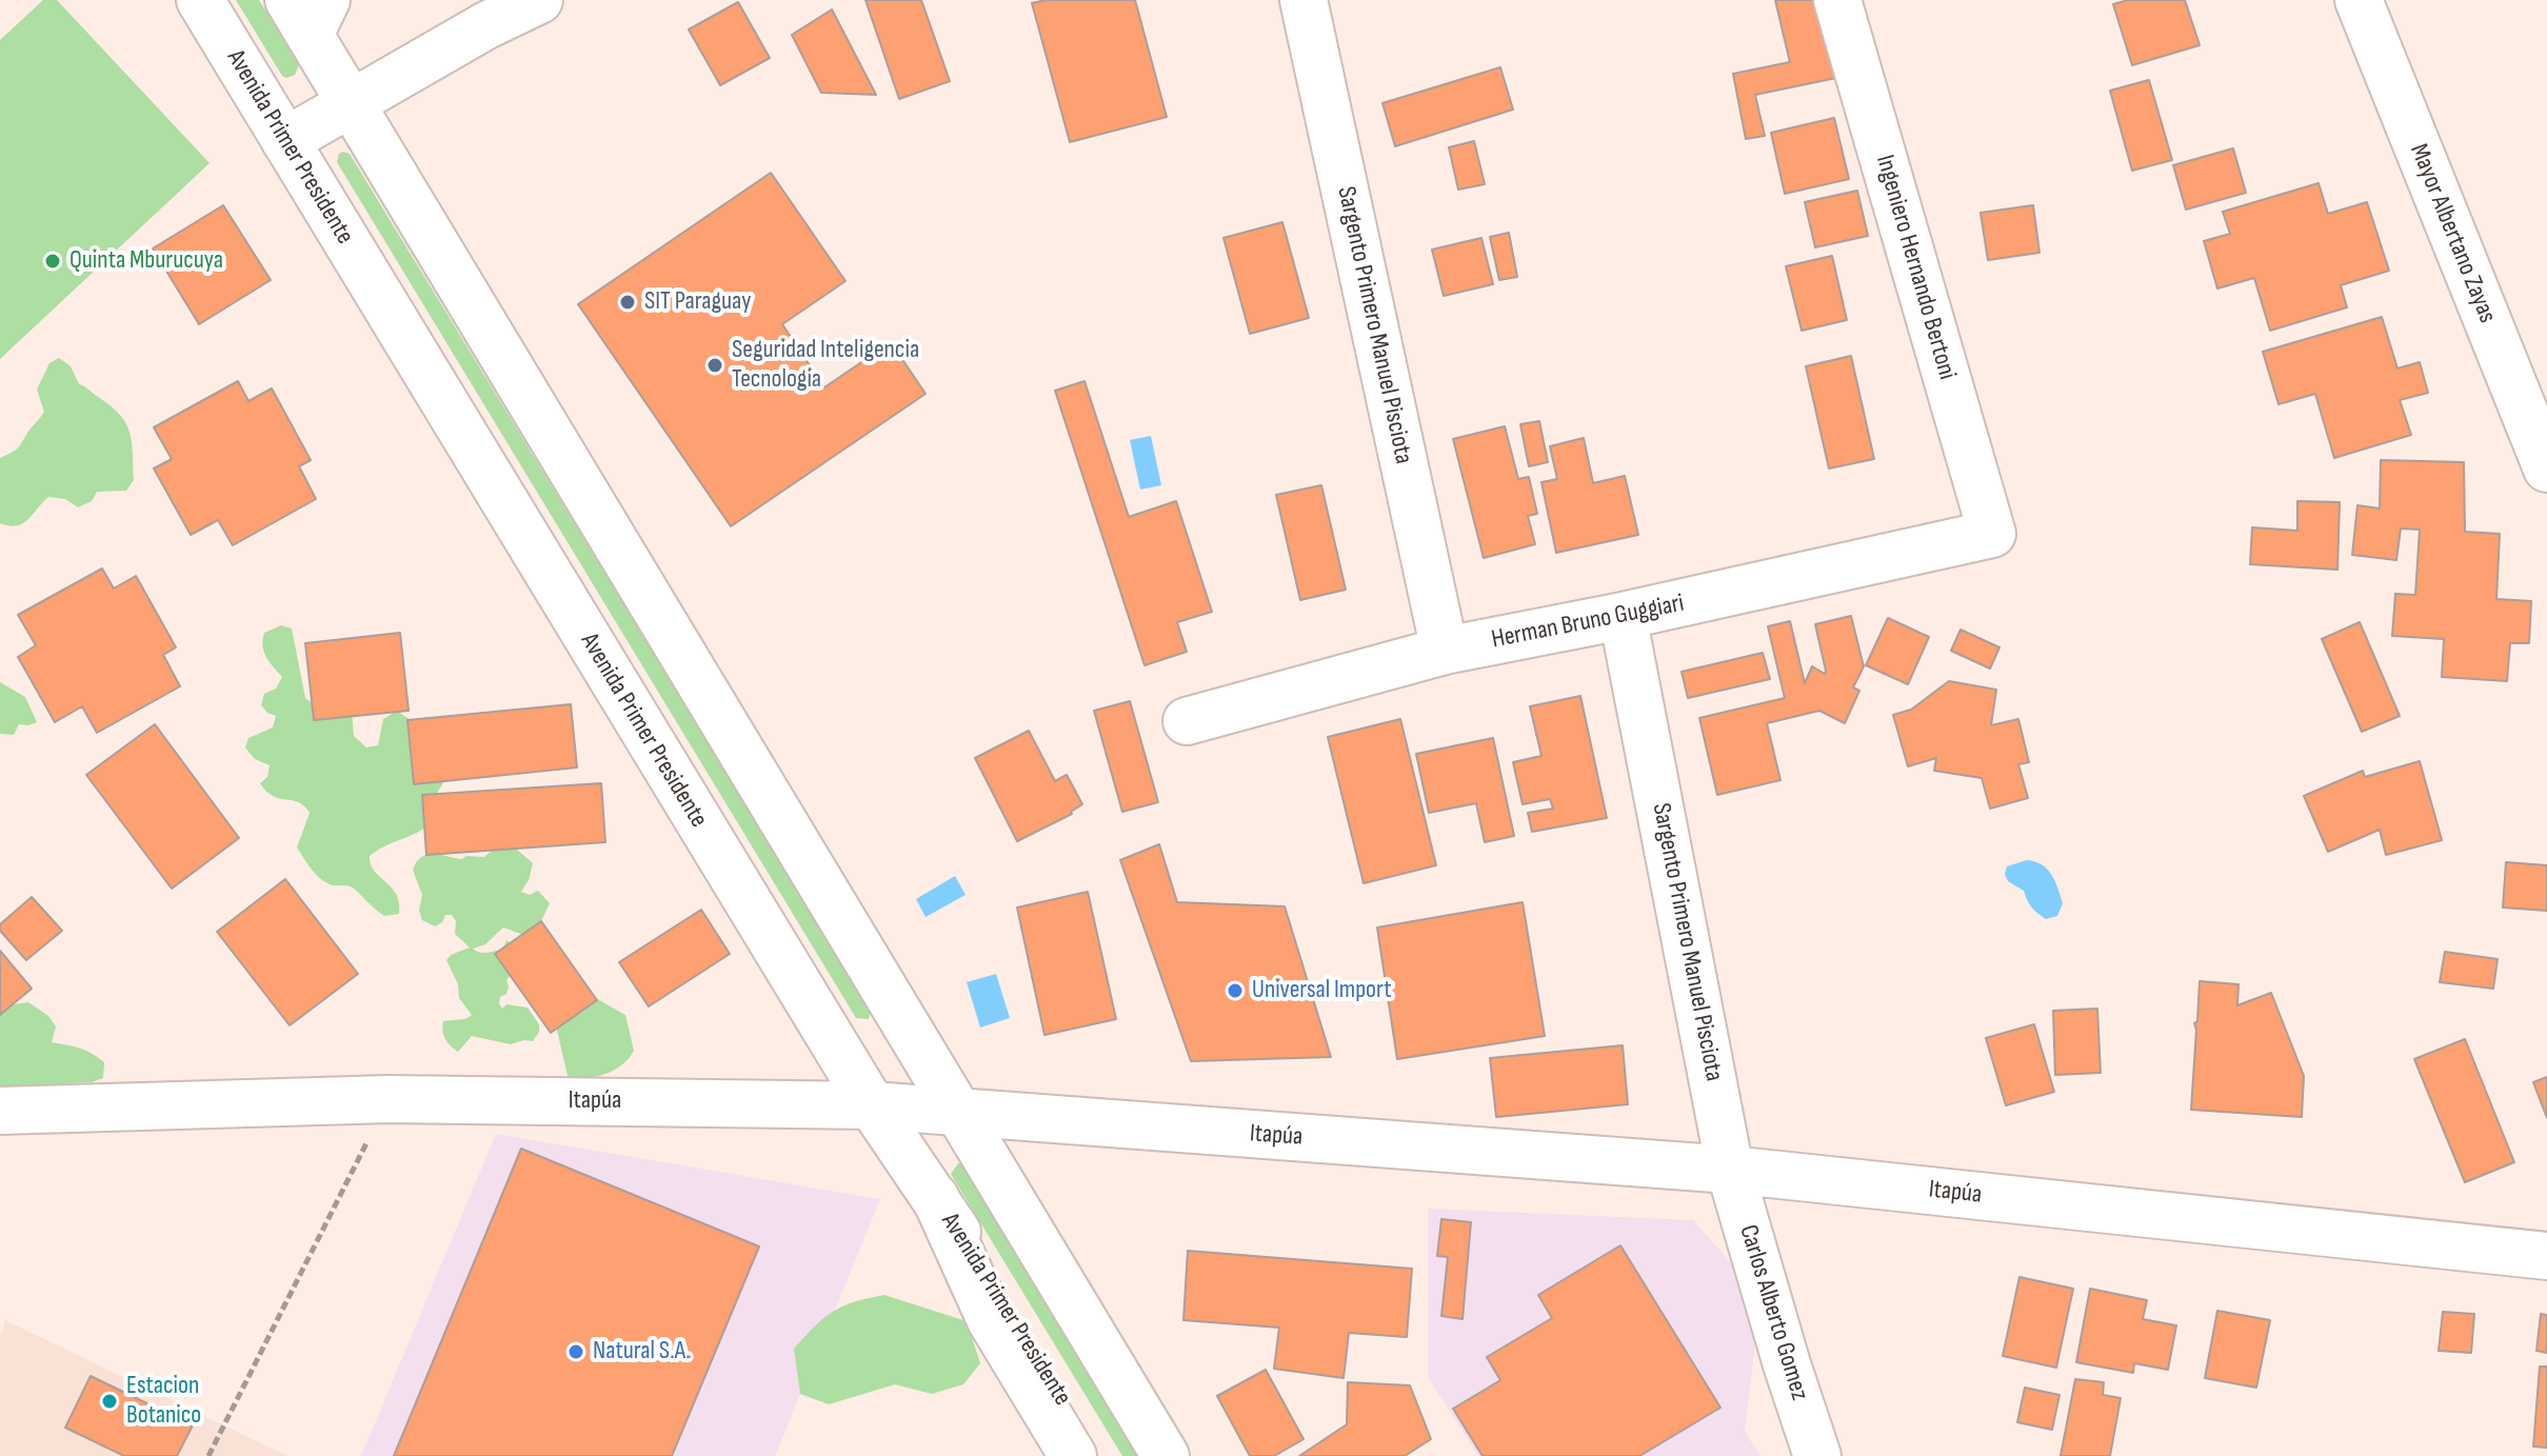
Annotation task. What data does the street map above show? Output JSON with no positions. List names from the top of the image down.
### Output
{
  "streets": {
    "main road": [
      "Avenida Primer Presidente",
      "Mayor Albertano Zayas",
      "Ingeniero Hernando Bertoni",
      "Sargento Primero Manuel Pisciota",
      "Herman Bruno Guggiari",
      "Itapúa",
      "Carlos Alberto Gomez"
    ]
  },
  "crossings": [
    ["Avenida Primer Presidente", "Itapúa"],
    ["Ingeniero Hernando Bertoni", "Herman Bruno Guggiari"],
    ["Sargento Primero Manuel Pisciota", "Herman Bruno Guggiari"],
    ["Sargento Primero Manuel Pisciota", "Itapúa"],
    ["Sargento Primero Manuel Pisciota", "Carlos Alberto Gomez"],
    ["Itapúa", "Carlos Alberto Gomez"]
  ],
  "places": [
    "Quinta Mburucuya",
    "SIT Paraguay",
    "Seguridad Inteligencia Tecnologia",
    "Universal Import",
    "Natural S.A.",
    "Estacion Botanico"
  ]
}
